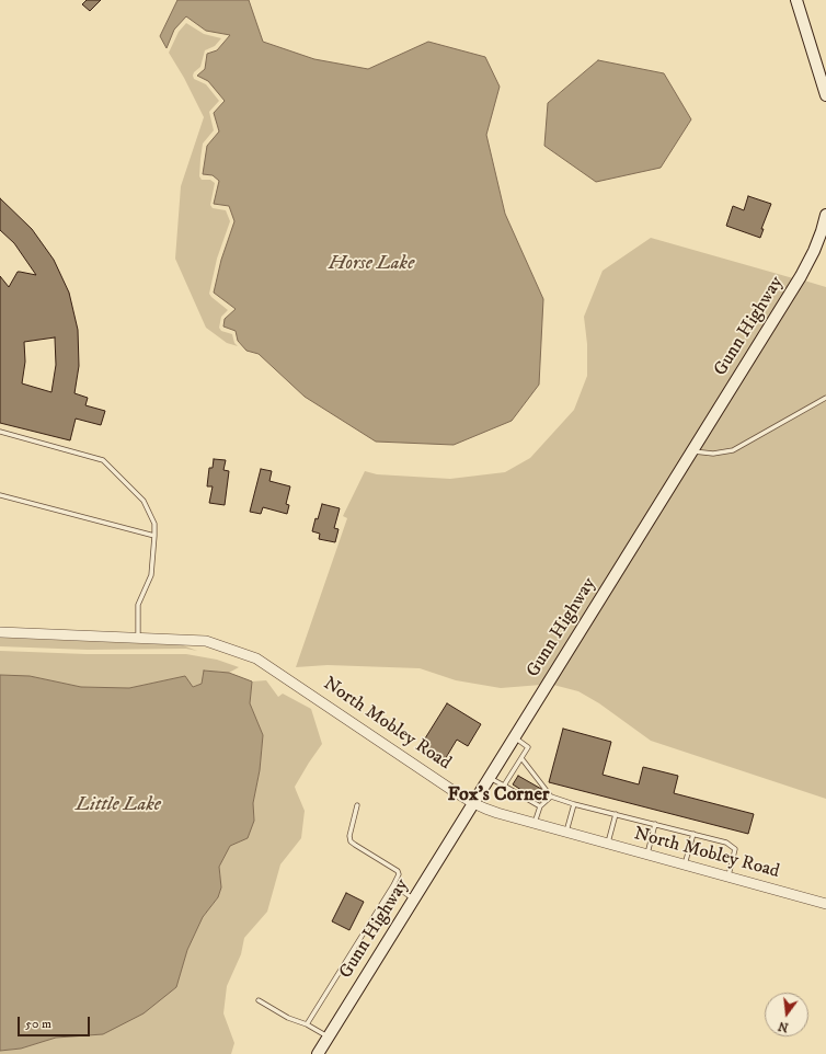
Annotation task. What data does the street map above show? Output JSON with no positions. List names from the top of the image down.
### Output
{
  "streets": {
    "main road": ["Gunn Highway"],
    "street": ["North Mobley Road"]
  },
  "crossings": [
    ["Gunn Highway", "North Mobley Road"]
  ],
  "districts": ["Fox's Corner"],
  "water": ["Horse Lake", "Little Lake"],
  "scale_bar": "50 m",
  "north": "bottom"
}
